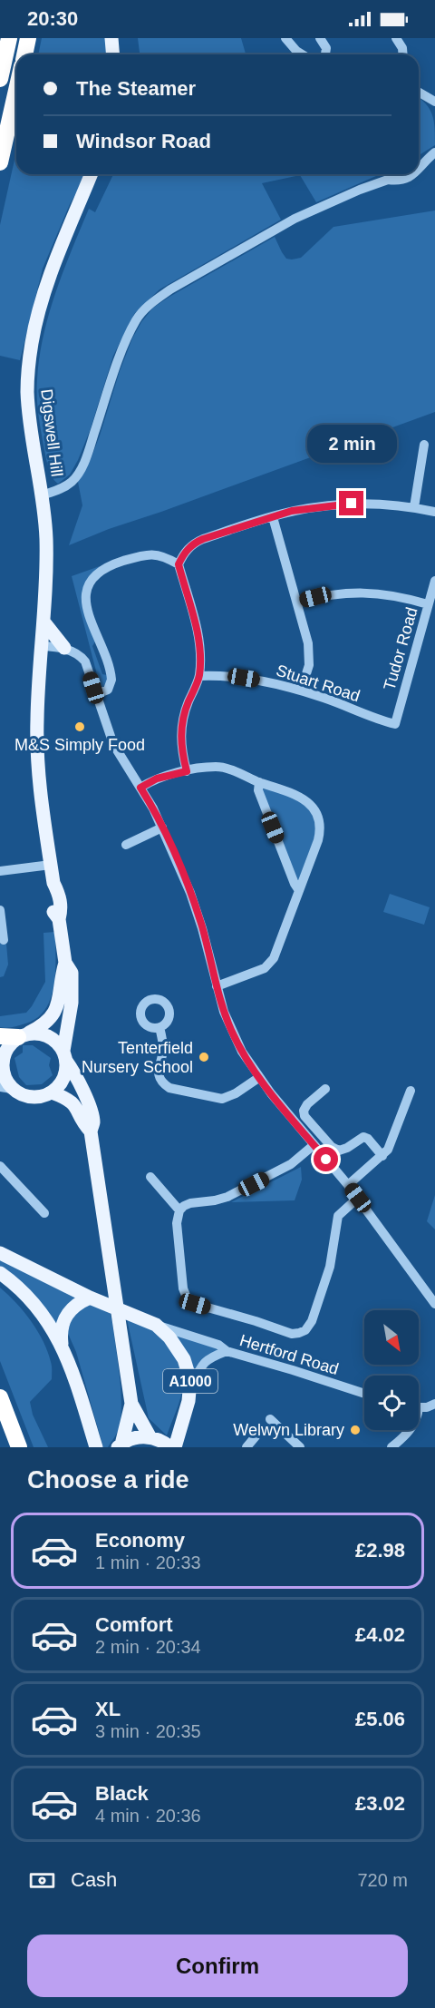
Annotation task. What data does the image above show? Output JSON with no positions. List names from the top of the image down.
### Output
{
  "streets": {
    "main road": ["Digswell Hill", "A1000"],
    "street": ["Tudor Road", "Stuart Road", "Hertford Road"]
  },
  "crossings": [
    ["Tudor Road", "Stuart Road"],
    ["Hertford Road", "A1000"]
  ],
  "places": ["M&S Simply Food", "Tenterfield Nursery School", "Welwyn Library"],
  "north": "bottom right",
  "page": {
    "status": "20:30",
    "banner": ["The Steamer", "Windsor Road"],
    "bubble": "2 min",
    "heading": "Choose a ride",
    "list": [
      {
        "name": "Economy",
        "note": "1 min · 20:33",
        "value": "£2.98"
      },
      {
        "name": "Comfort",
        "note": "2 min · 20:34",
        "value": "£4.02"
      },
      {
        "name": "XL",
        "note": "3 min · 20:35",
        "value": "£5.06"
      },
      {
        "name": "Black",
        "note": "4 min · 20:36",
        "value": "£3.02"
      }
    ],
    "pay": ["Cash", "720 m"],
    "buttons": "Confirm"
  }
}
